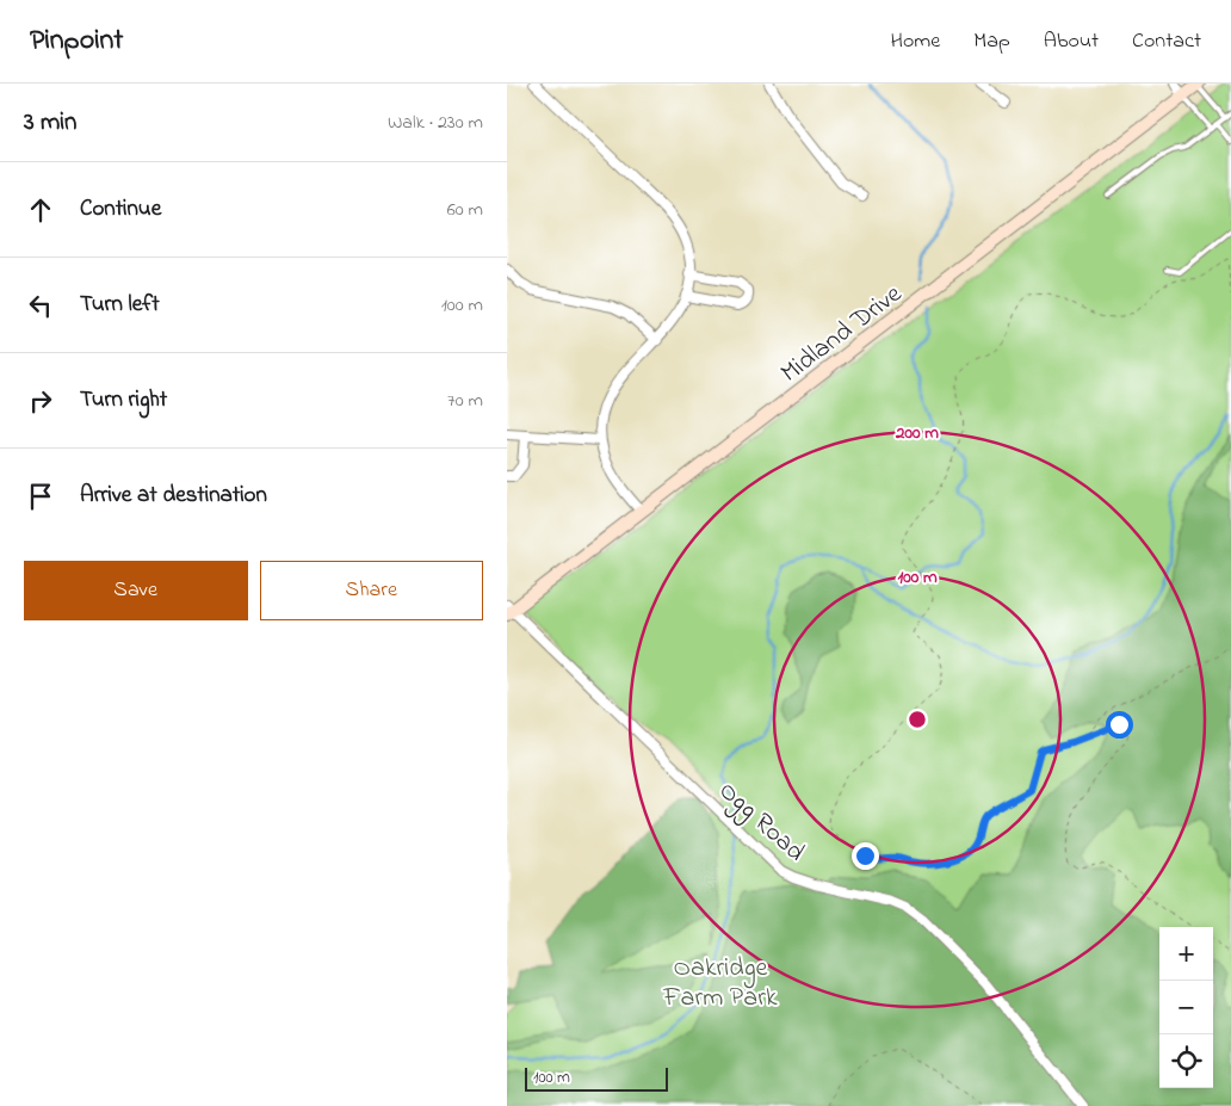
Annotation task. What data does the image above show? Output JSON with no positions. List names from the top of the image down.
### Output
{
  "streets": {
    "main road": ["Midland Drive"],
    "street": ["Ogg Road"]
  },
  "crossings": [
    ["Midland Drive", "Ogg Road"]
  ],
  "parks": ["Oakridge Farm Park"],
  "scale_bar": "100 m",
  "page": {
    "header": "Pinpoint",
    "nav": [
      "Home",
      "Map",
      "About",
      "Contact"
    ],
    "heading": ["3 min", "Walk · 230 m"],
    "list": [
      ["Continue", "60 m"],
      ["Turn left", "100 m"],
      ["Turn right", "70 m"],
      "Arrive at destination"
    ],
    "buttons": ["Save", "Share"],
    "map_buttons": ["+", "−"],
    "scale": "100 m"
  },
  "rings": ["200 m", "100 m"]
}
